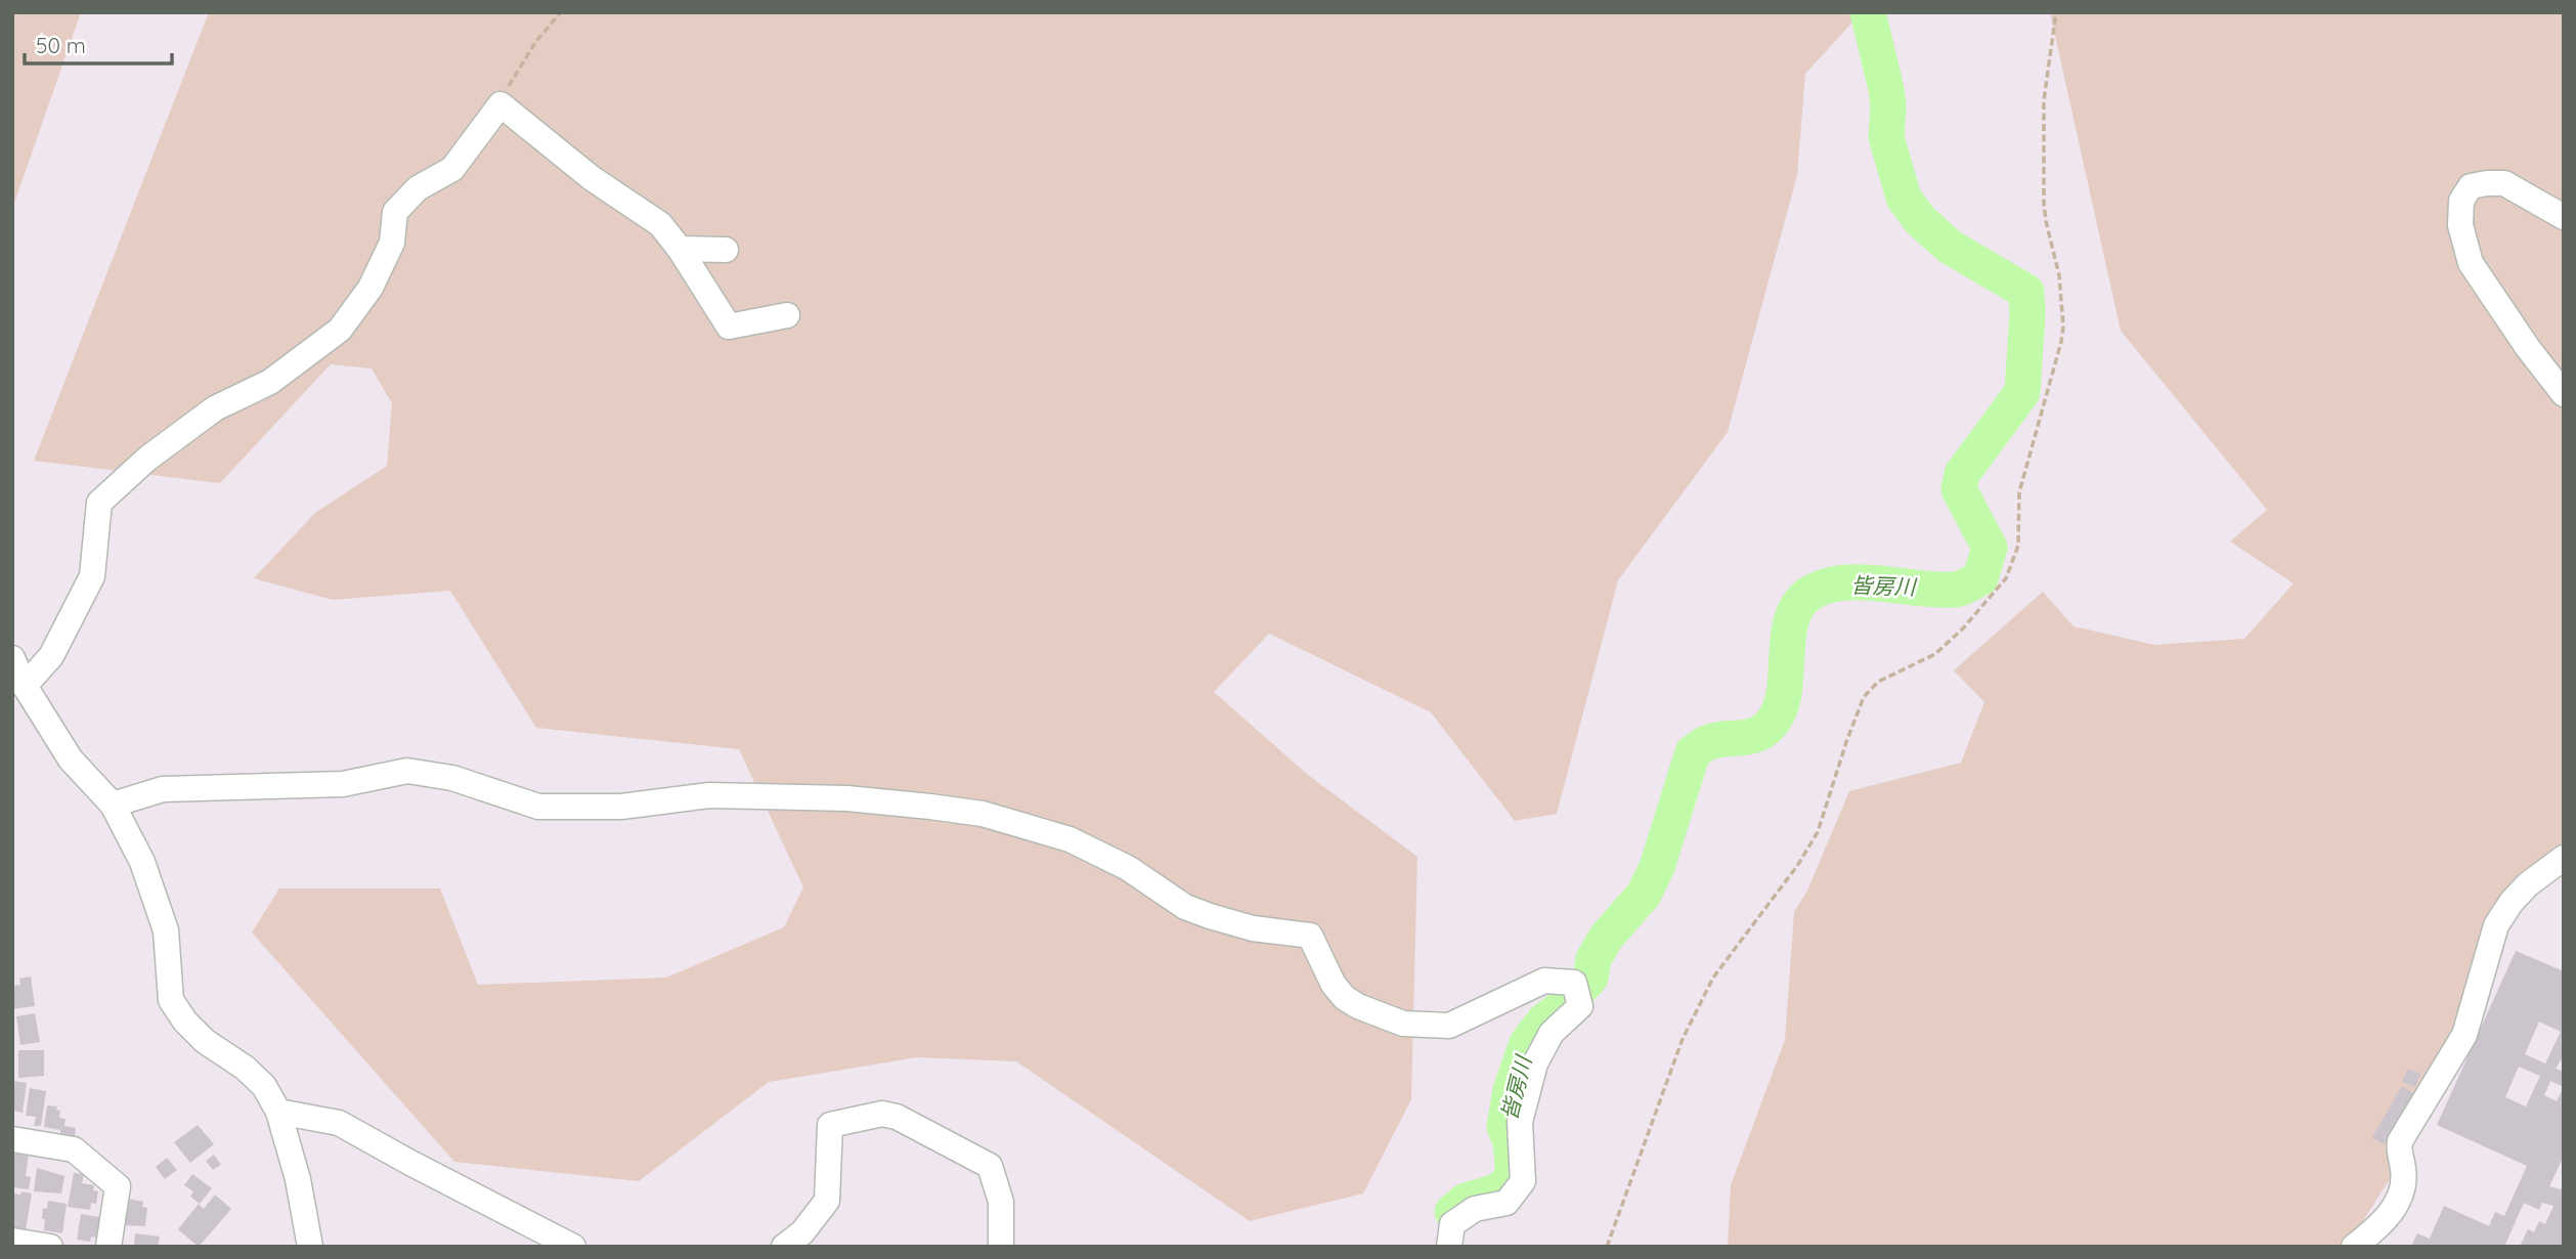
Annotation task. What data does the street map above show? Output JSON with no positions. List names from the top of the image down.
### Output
{
  "water": ["皆房川"],
  "scale_bar": "50 m"
}
